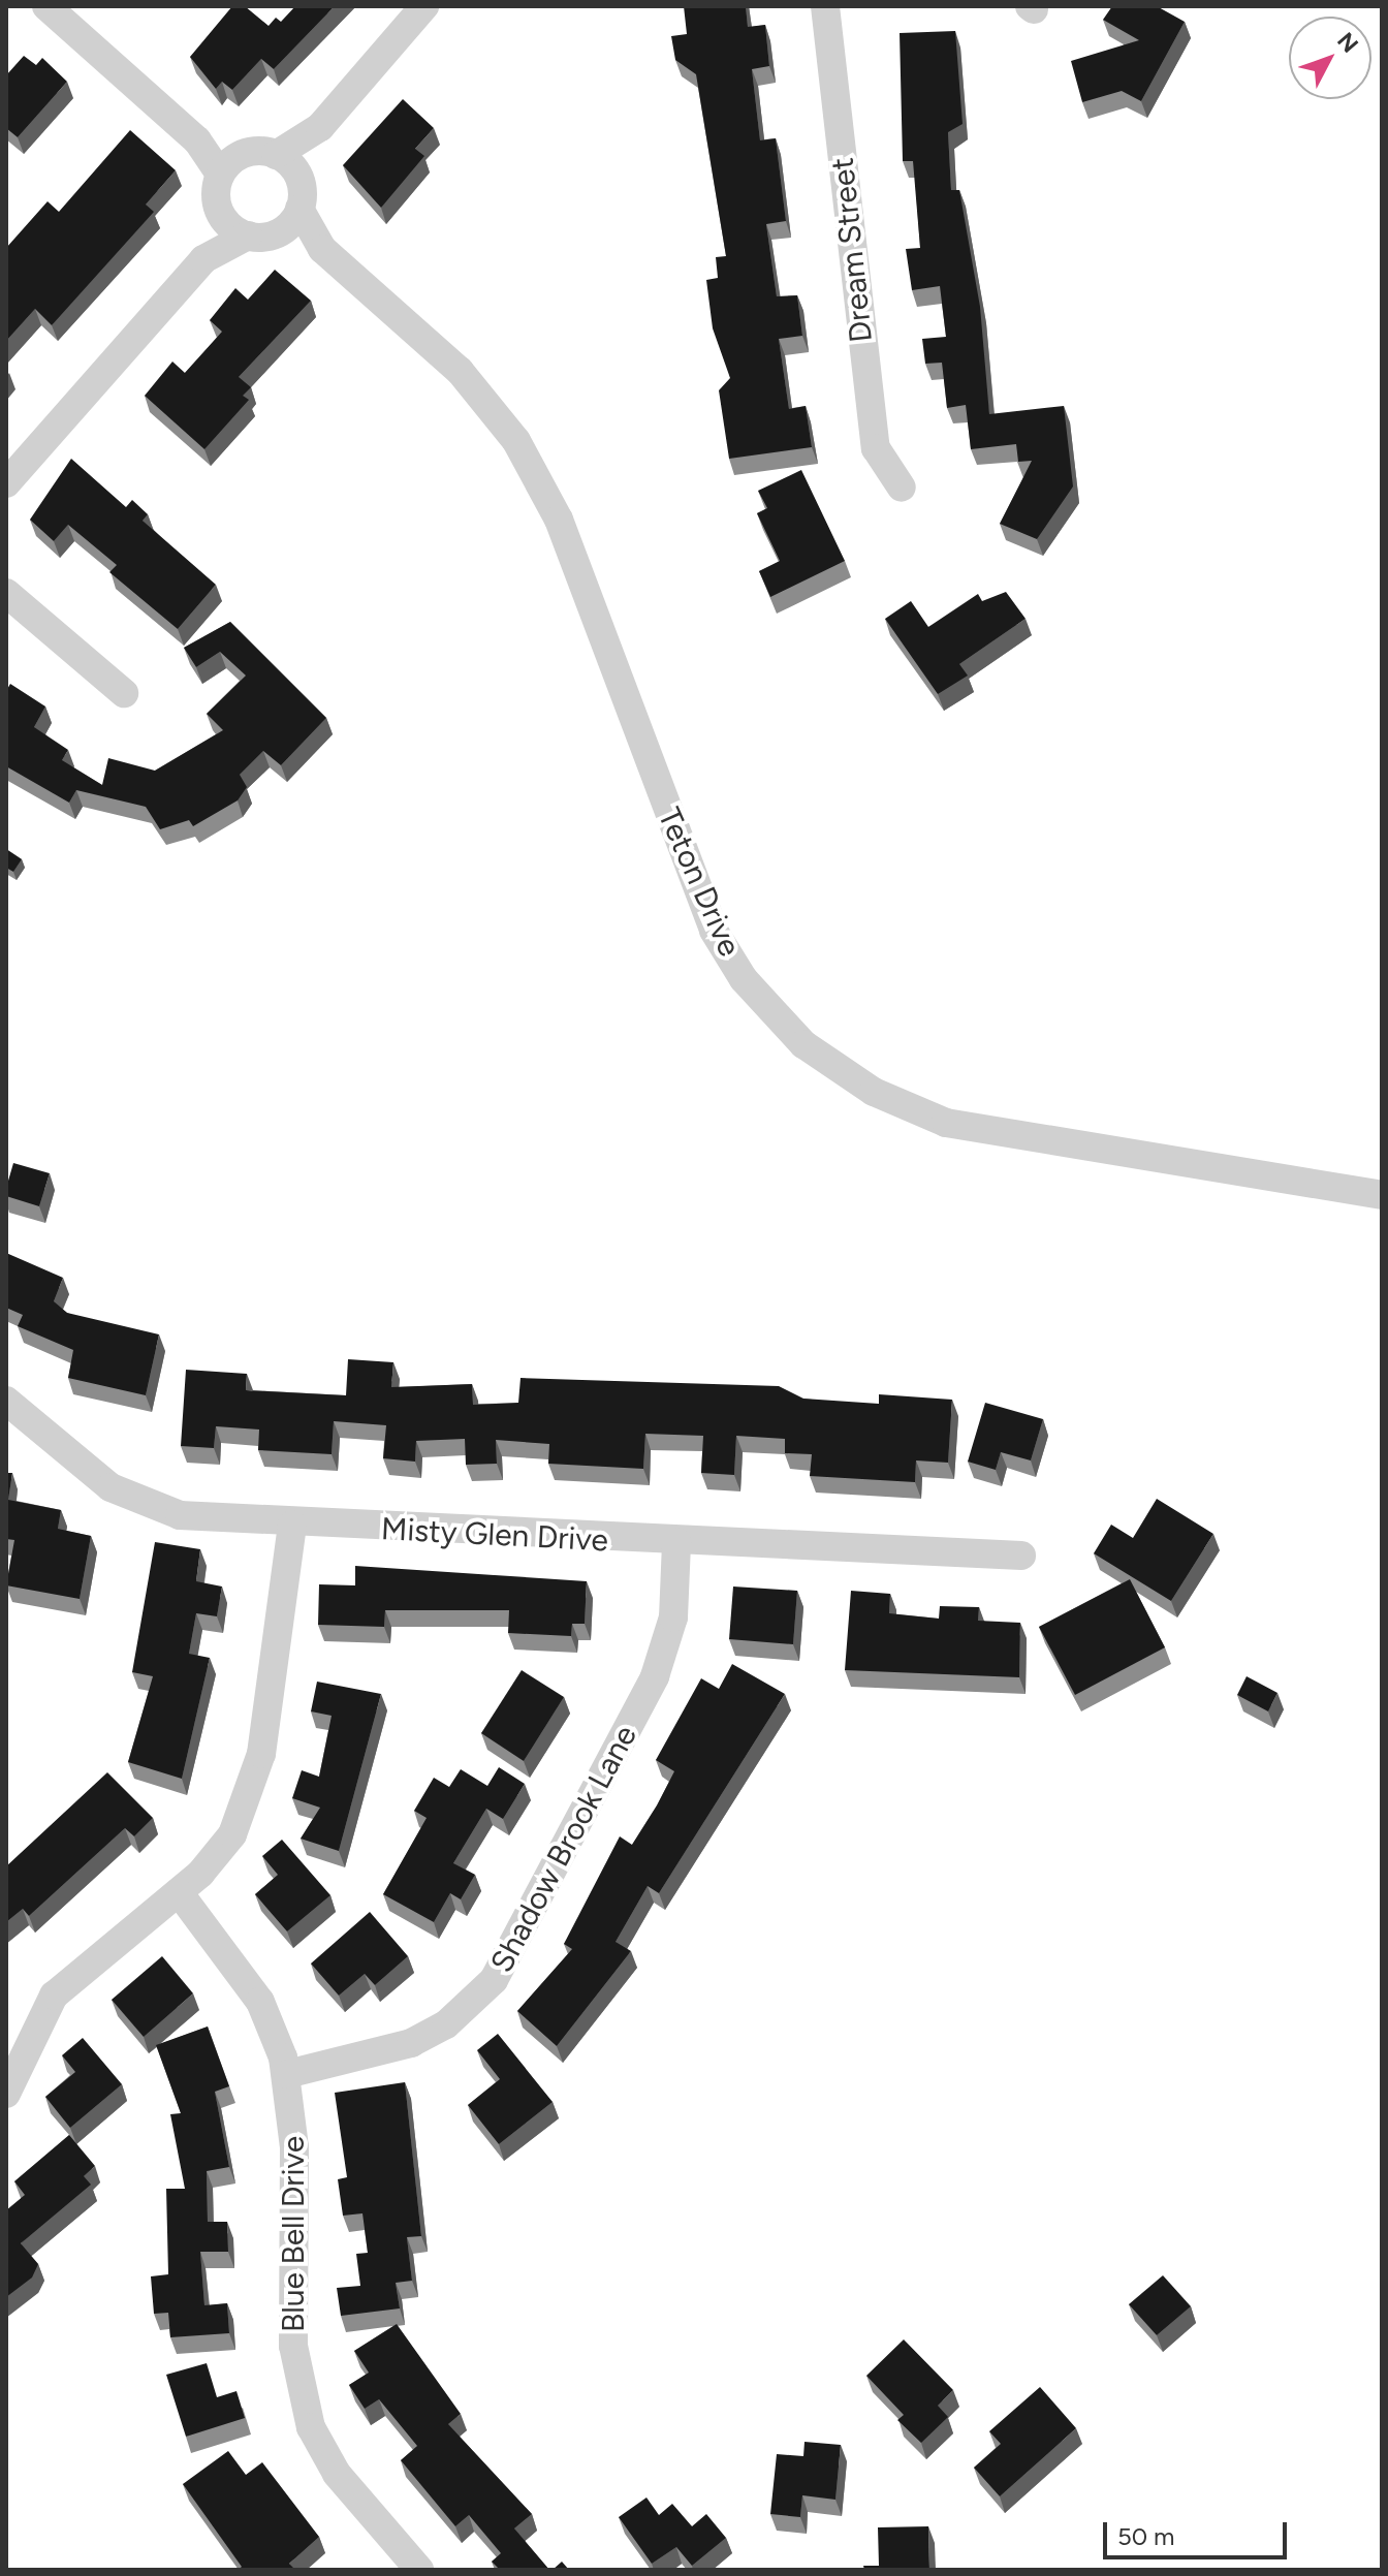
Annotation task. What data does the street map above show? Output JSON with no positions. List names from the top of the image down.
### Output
{
  "streets": {
    "street": [
      "Dream Street",
      "Teton Drive",
      "Misty Glen Drive",
      "Shadow Brook Lane",
      "Blue Bell Drive"
    ]
  },
  "crossings": [
    ["Misty Glen Drive", "Shadow Brook Lane"],
    ["Shadow Brook Lane", "Blue Bell Drive"]
  ],
  "scale_bar": "50 m",
  "north": "top right"
}
